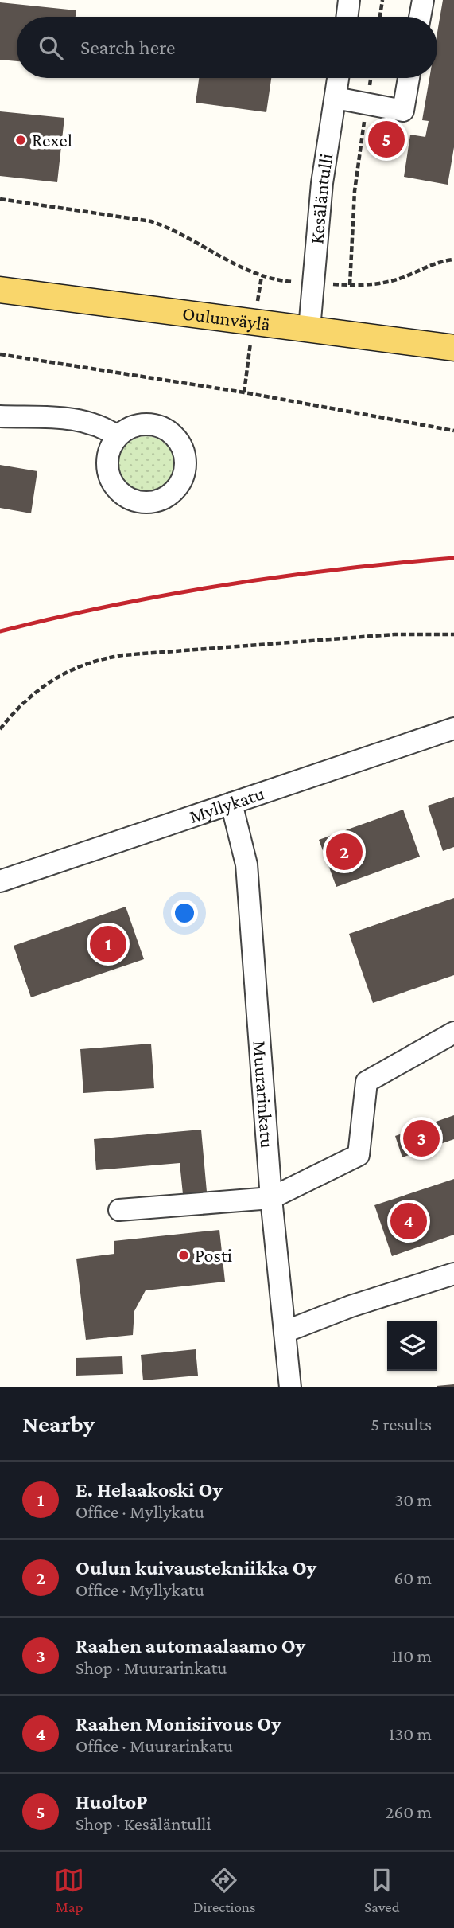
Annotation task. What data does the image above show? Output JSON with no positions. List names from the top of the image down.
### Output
{
  "streets": {
    "main road": ["Oulunväylä"],
    "street": ["Kesäläntulli", "Myllykatu", "Muurarinkatu"]
  },
  "crossings": [
    ["Kesäläntulli", "Oulunväylä"],
    ["Myllykatu", "Muurarinkatu"]
  ],
  "places": ["Rexel", "Posti"],
  "page": {
    "search": "Search here",
    "pins": [
      "5",
      "2",
      "1",
      "3",
      "4"
    ],
    "heading": ["Nearby", "5 results"],
    "list": [
      {
        "mark": "1",
        "name": "E. Helaakoski Oy",
        "note": "Office · Myllykatu",
        "value": "30 m"
      },
      {
        "mark": "2",
        "name": "Oulun kuivaustekniikka Oy",
        "note": "Office · Myllykatu",
        "value": "60 m"
      },
      {
        "mark": "3",
        "name": "Raahen automaalaamo Oy",
        "note": "Shop · Muurarinkatu",
        "value": "110 m"
      },
      {
        "mark": "4",
        "name": "Raahen Monisiivous Oy",
        "note": "Office · Muurarinkatu",
        "value": "130 m"
      },
      {
        "mark": "5",
        "name": "HuoltoP",
        "note": "Shop · Kesäläntulli",
        "value": "260 m"
      }
    ],
    "nav": ["Map", "Directions", "Saved"]
  }
}
